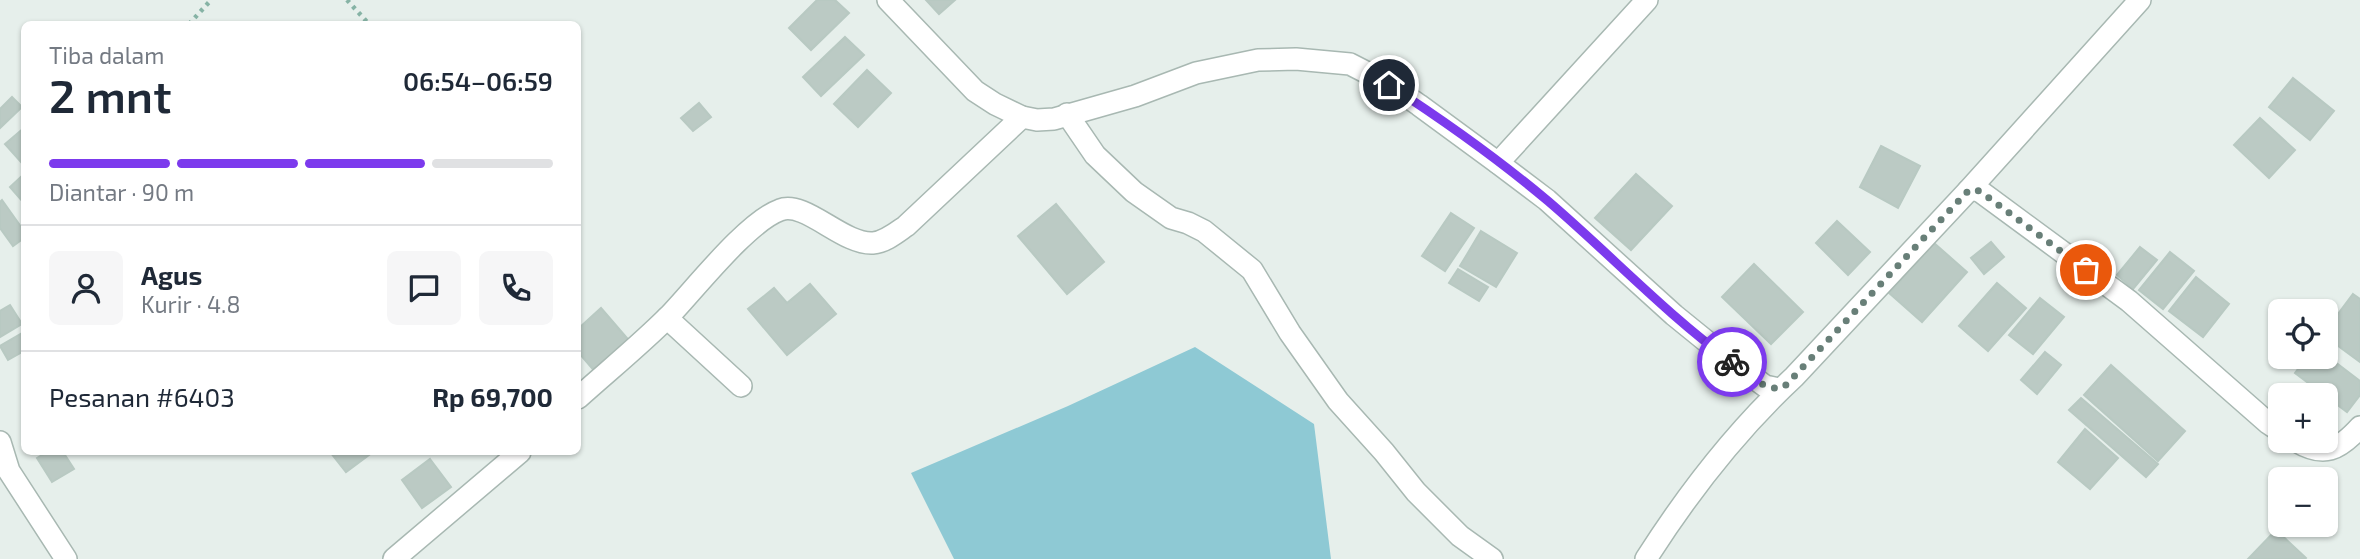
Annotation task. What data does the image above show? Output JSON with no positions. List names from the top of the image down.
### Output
{
  "page": {
    "heading": ["2 mnt", "Tiba dalam", "06:54–06:59"],
    "panel": [
      "Agus",
      "Kurir · 4.8",
      "Pesanan #6403",
      "Rp 69,700"
    ],
    "bar": "Diantar · 90 m",
    "map_buttons": ["+", "−"]
  }
}
